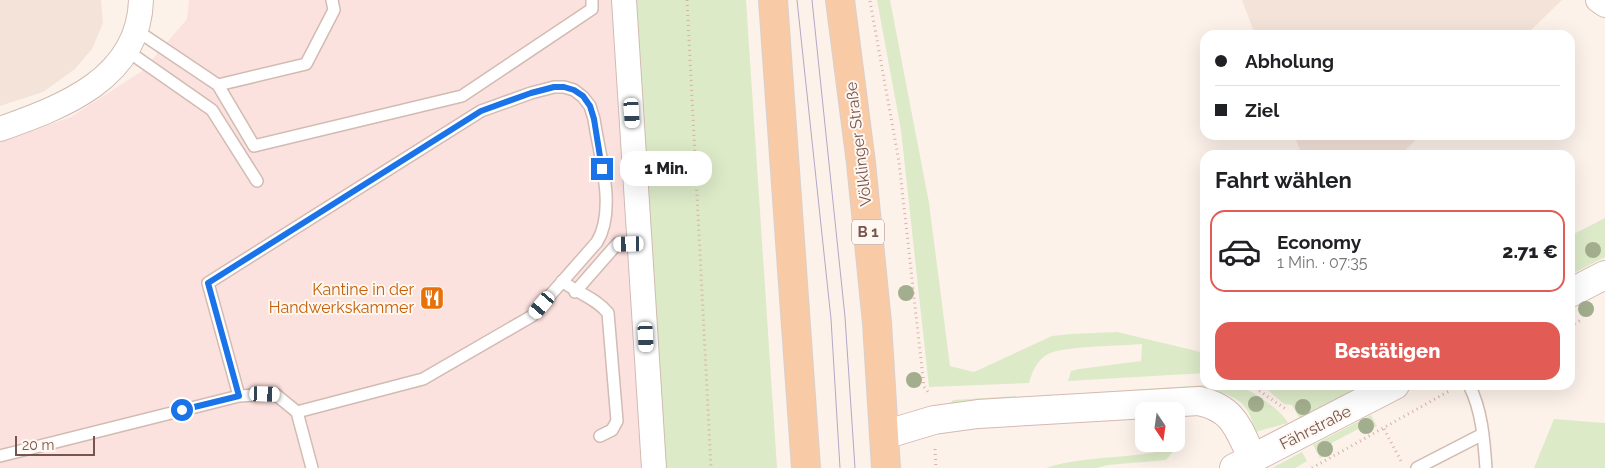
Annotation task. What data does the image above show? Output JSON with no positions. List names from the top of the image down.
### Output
{
  "streets": {
    "main road": ["Völklinger Straße", "B 1"],
    "street": ["Fährstraße"]
  },
  "places": {
    "restaurant": ["Kantine in der Handwerkskammer"]
  },
  "scale_bar": "20 m",
  "north": "bottom",
  "page": {
    "banner": ["Abholung", "Ziel"],
    "heading": "Fahrt wählen",
    "bubble": "1 Min.",
    "list": [
      {
        "name": "Economy",
        "note": "1 Min. · 07:35",
        "value": "2.71 €"
      }
    ],
    "buttons": "Bestätigen",
    "scale": "20 m"
  }
}
